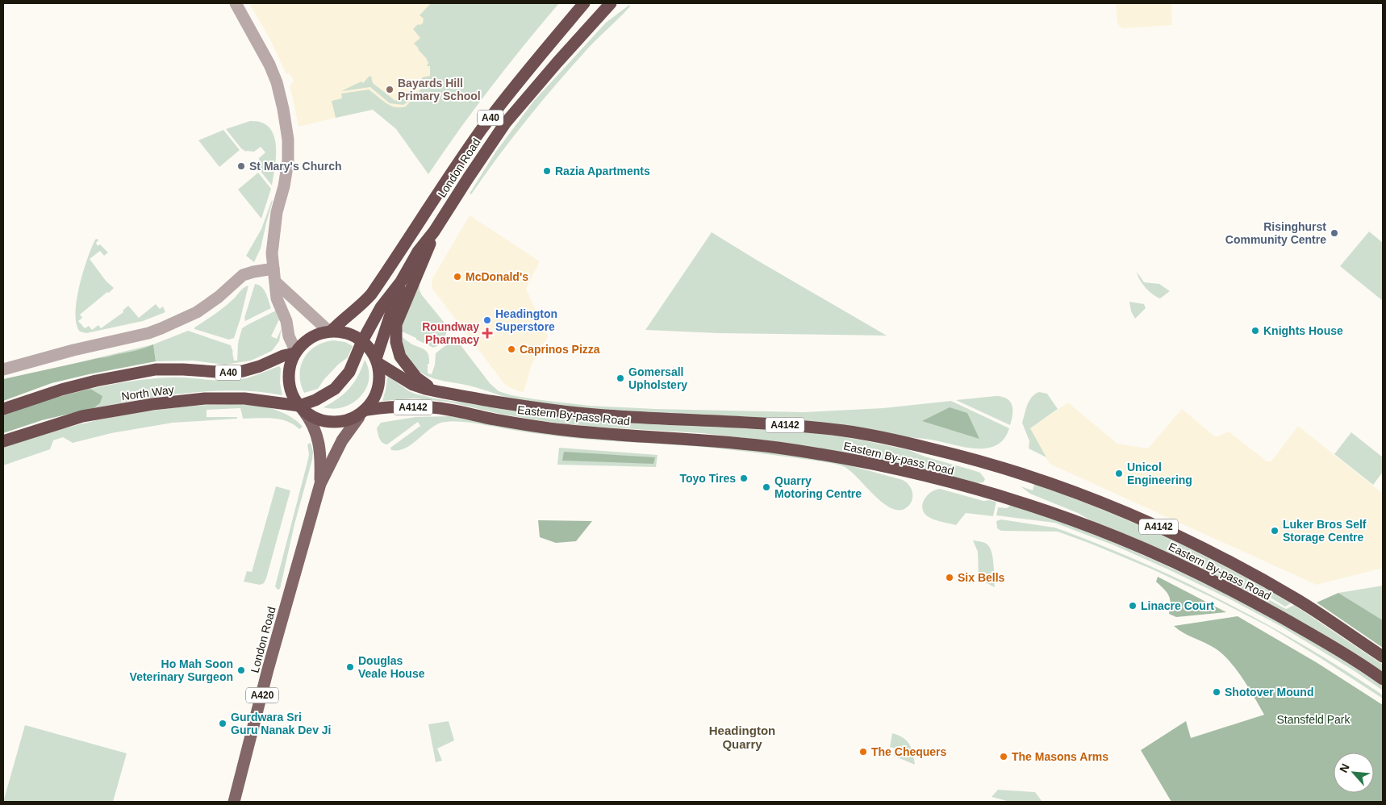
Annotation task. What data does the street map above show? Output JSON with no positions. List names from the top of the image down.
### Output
{
  "streets": {
    "highway": [
      "A40",
      "London Road",
      "North Way",
      "A4142",
      "Eastern By-pass Road"
    ],
    "main road": ["A420"]
  },
  "crossings": [
    ["London Road", "North Way"],
    ["London Road", "Eastern By-pass Road"],
    ["North Way", "Eastern By-pass Road"]
  ],
  "districts": ["Headington Quarry"],
  "parks": ["Stansfeld Park"],
  "places": {
    "other": [
      "Bayards Hill Primary School",
      "St Mary's Church",
      "Razia Apartments",
      "Risinghurst Community Centre",
      "McDonald's",
      "Headington Superstore",
      "Knights House",
      "Caprinos Pizza",
      "Gomersall Upholstery",
      "Unicol Engineering",
      "Toyo Tires",
      "Quarry Motoring Centre",
      "Luker Bros Self Storage Centre",
      "Six Bells",
      "Linacre Court",
      "Douglas Veale House",
      "Ho Mah Soon Veterinary Surgeon",
      "Shotover Mound",
      "Gurdwara Sri Guru Nanak Dev Ji",
      "The Chequers",
      "The Masons Arms"
    ],
    "health": ["Roundway Pharmacy"]
  },
  "north": "top left"
}
